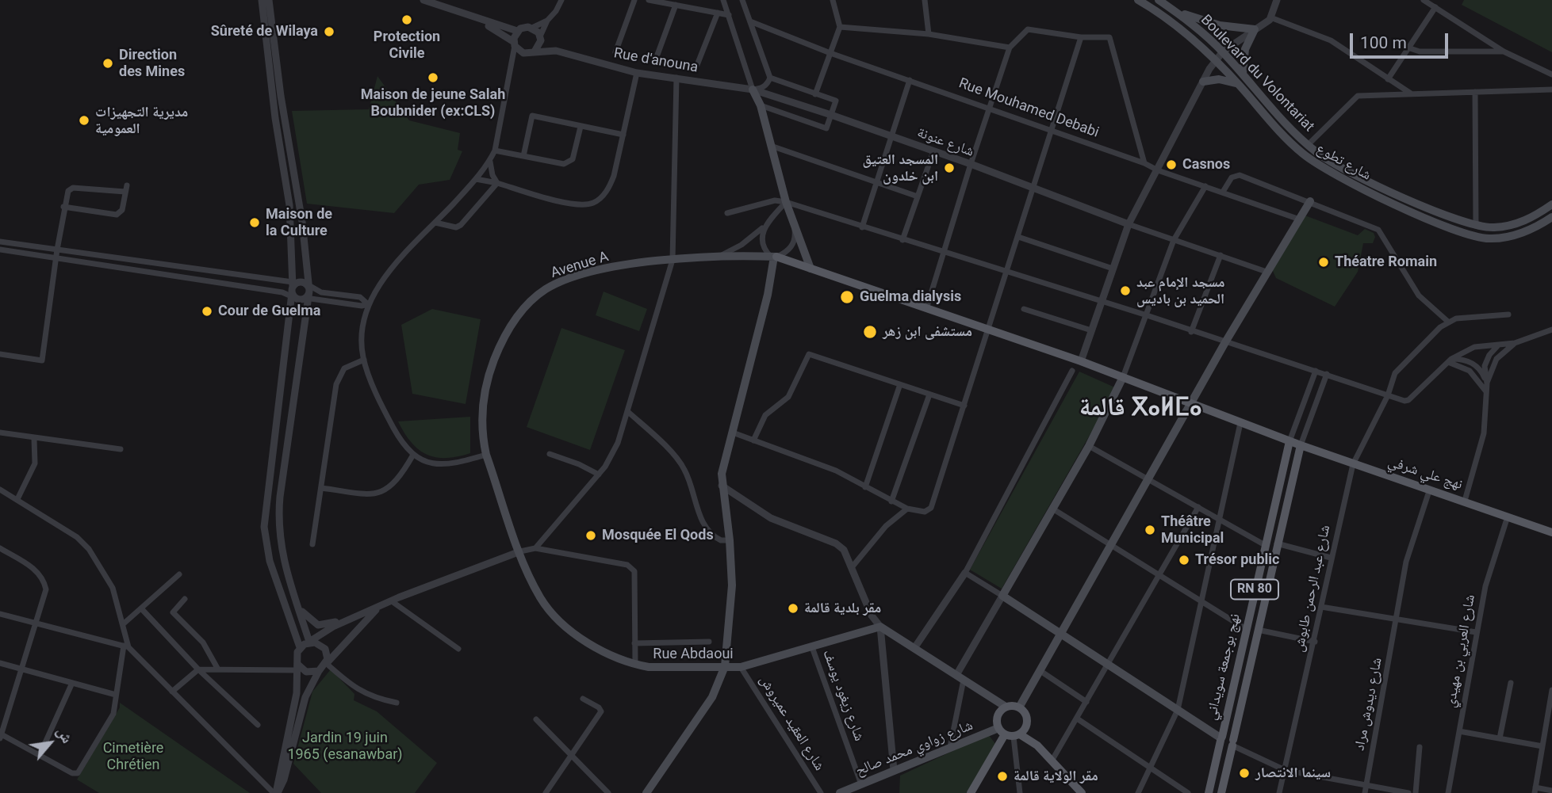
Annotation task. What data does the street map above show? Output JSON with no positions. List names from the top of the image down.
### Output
{
  "streets": {
    "main road": [
      "Boulevard du Volontariat",
      "شارع تطوع",
      "Avenue A",
      "نهج علي شرفي",
      "RN 80",
      "Rue Abdaoui",
      "نهج بوجمعة سويداني",
      "شارع زواوي محمد صالح"
    ],
    "street": [
      "Rue d'anouna",
      "Rue Mouhamed Debabi",
      "شارع عنونة",
      "شارع عبد الرحمن طابوش",
      "شارع العربي بن مهيدي",
      "شارع زيغود يوسف",
      "شارع ديدوش مراد",
      "شارع العقيد عميروش"
    ]
  },
  "crossings": [
    ["Rue d'anouna", "شارع عنونة"],
    ["Avenue A", "نهج علي شرفي"],
    ["Avenue A", "Rue Abdaoui"],
    ["نهج علي شرفي", "شارع عبد الرحمن طابوش"],
    ["نهج علي شرفي", "شارع العربي بن مهيدي"],
    ["نهج علي شرفي", "نهج بوجمعة سويداني"],
    ["نهج علي شرفي", "شارع ديدوش مراد"],
    ["Rue Abdaoui", "شارع زيغود يوسف"],
    ["Rue Abdaoui", "شارع العقيد عميروش"],
    ["شارع زيغود يوسف", "شارع زواوي محمد صالح"]
  ],
  "districts": ["قالمة ⴳⴰⵍⵎⴰ"],
  "parks": ["Jardin 19 juin 1965 (esanawbar)", "Cimetière Chrétien"],
  "places": [
    "Protection Civile",
    "Sûreté de Wilaya",
    "Direction des Mines",
    "Maison de jeune Salah Boubnider (ex:CLS)",
    "مديرية التجهيزات العمومية",
    "Casnos",
    "المسجد العتيق ابن خلدون",
    "Maison de la Culture",
    "Théatre Romain",
    "مسجد الإمام عبد الحميد بن باديس",
    "Guelma dialysis",
    "Cour de Guelma",
    "مستشفى ابن زهر",
    "Théâtre Municipal",
    "Mosquée El Qods",
    "Trésor public",
    "مقر بلدية قالمة",
    "سينما الانتصار",
    "مقر الولاية قالمة"
  ],
  "scale_bar": "100 m",
  "north": "top right"
}
